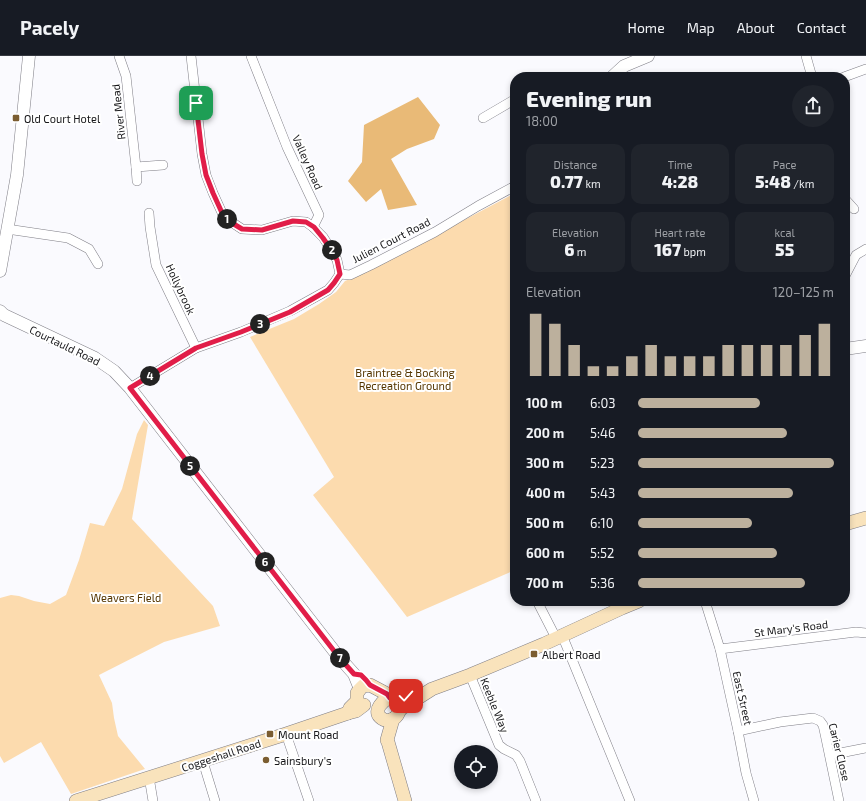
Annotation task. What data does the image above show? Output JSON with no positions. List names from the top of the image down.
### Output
{
  "streets": {
    "main road": ["Coggeshall Road"],
    "street": [
      "River Mead",
      "Valley Road",
      "Julien Court Road",
      "Hollybrook",
      "Courtauld Road",
      "St Mary's Road",
      "East Street",
      "Keeble Way",
      "Carier Close"
    ]
  },
  "crossings": [
    ["Courtauld Road", "Coggeshall Road"],
    ["St Mary's Road", "East Street"],
    ["East Street", "Carier Close"]
  ],
  "parks": ["Braintree & Bocking Recreation Ground", "Weavers Field"],
  "places": {
    "transit": ["Old Court Hotel", "Albert Road", "Mount Road"],
    "other": ["Sainsbury's"]
  },
  "page": {
    "header": "Pacely",
    "nav": [
      "Home",
      "Map",
      "About",
      "Contact"
    ],
    "heading": ["Evening run", "18:00"],
    "stats": [
      ["Distance", "0.77 km"],
      ["Time", "4:28"],
      ["Pace", "5:48 /km"],
      ["Elevation", "6 m"],
      ["Heart rate", "167 bpm"],
      ["kcal", "55"]
    ],
    "pins": [
      "1",
      "2",
      "3",
      "4",
      "5",
      "6",
      "7"
    ],
    "chart": ["Elevation", "120–125 m"],
    "list": [
      {
        "name": "100 m",
        "note": "6:03"
      },
      {
        "name": "200 m",
        "note": "5:46"
      },
      {
        "name": "300 m",
        "note": "5:23"
      },
      {
        "name": "400 m",
        "note": "5:43"
      },
      {
        "name": "500 m",
        "note": "6:10"
      },
      {
        "name": "600 m",
        "note": "5:52"
      },
      {
        "name": "700 m",
        "note": "5:36"
      }
    ]
  }
}
